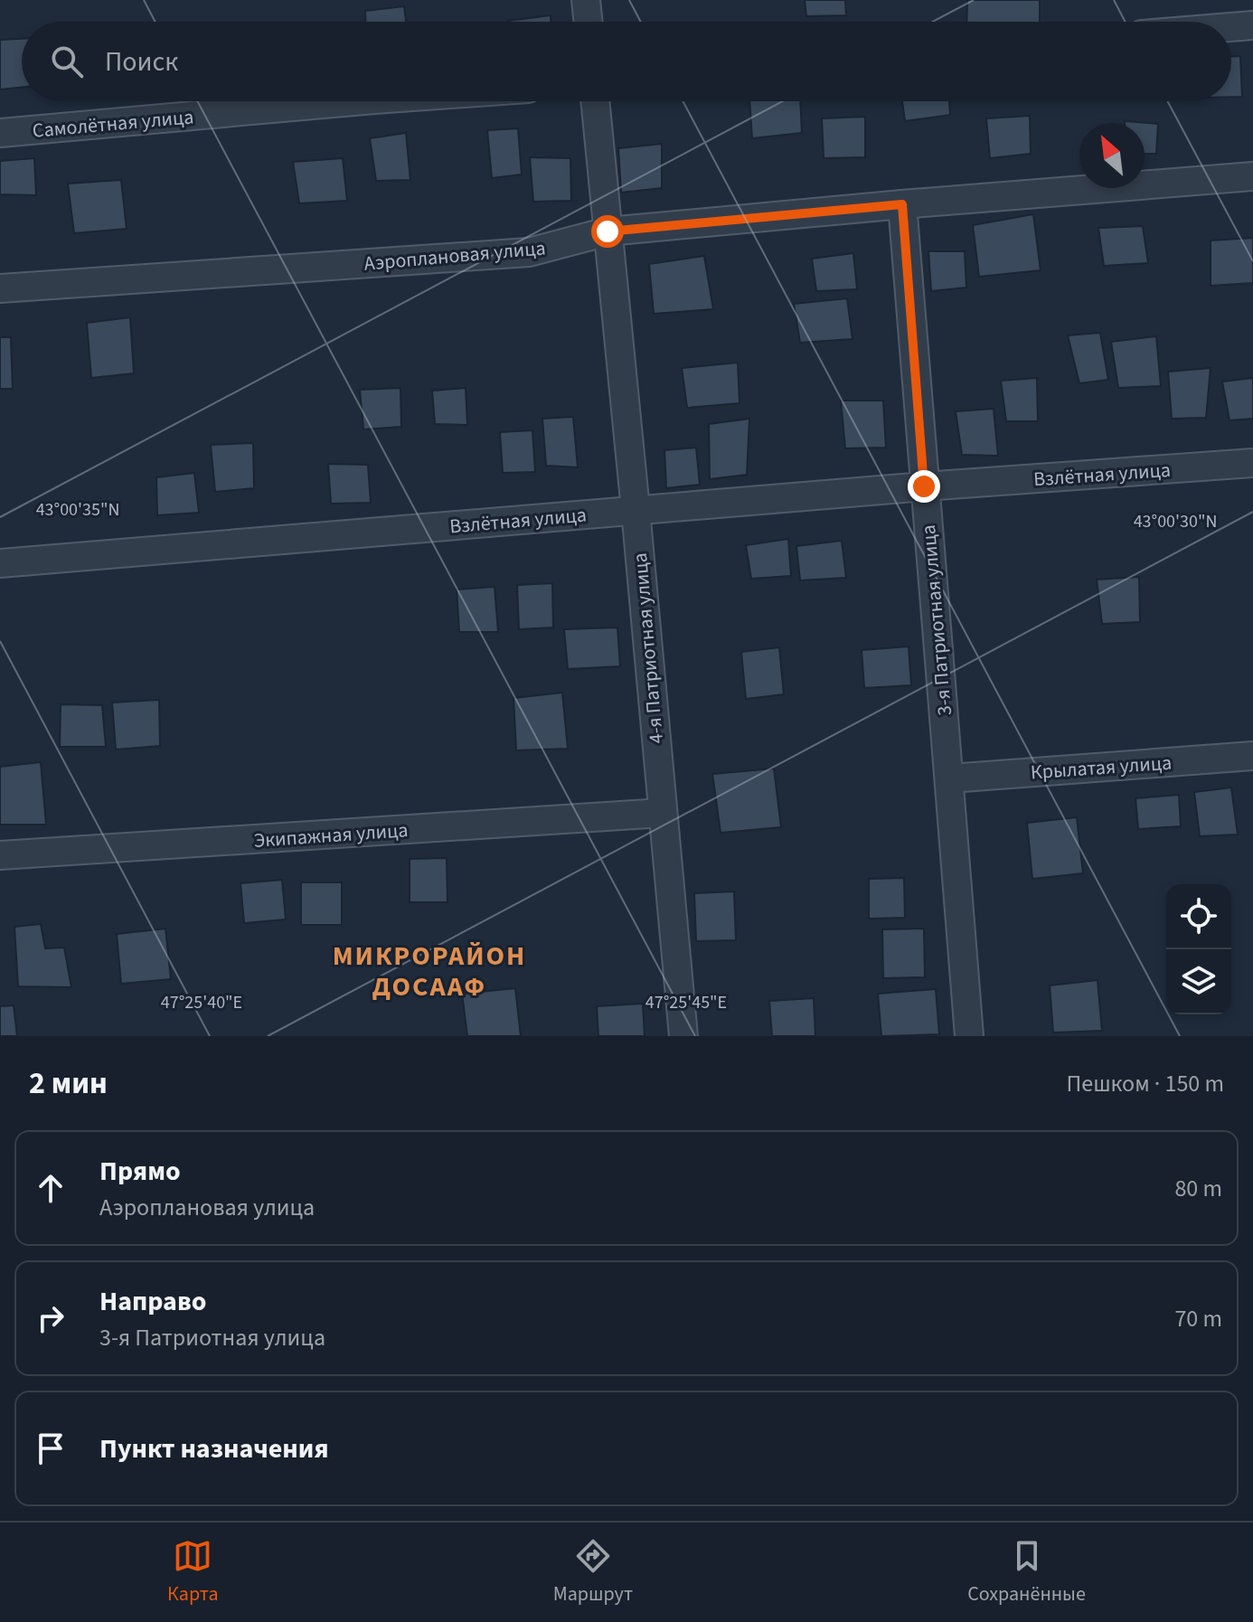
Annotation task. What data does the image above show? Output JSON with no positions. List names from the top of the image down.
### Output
{
  "streets": {
    "street": [
      "Самолётная улица",
      "Аэроплановая улица",
      "Взлётная улица",
      "3-я Патриотная улица",
      "4-я Патриотная улица",
      "Крылатая улица",
      "Экипажная улица"
    ]
  },
  "crossings": [
    ["Аэроплановая улица", "3-я Патриотная улица"],
    ["Аэроплановая улица", "4-я Патриотная улица"],
    ["Взлётная улица", "3-я Патриотная улица"],
    ["Взлётная улица", "4-я Патриотная улица"],
    ["3-я Патриотная улица", "Крылатая улица"],
    ["4-я Патриотная улица", "Экипажная улица"]
  ],
  "districts": ["МИКРОРАЙОН ДОСААФ"],
  "north": "top left",
  "page": {
    "search": "Поиск",
    "heading": ["2 мин", "Пешком · 150 m"],
    "list": [
      ["Прямо", "Аэроплановая улица", "80 m"],
      ["Направо", "3-я Патриотная улица", "70 m"],
      "Пункт назначения"
    ],
    "nav": ["Карта", "Маршрут", "Сохранённые"]
  },
  "coordinates": [
    "43°00'35\"N",
    "43°00'30\"N",
    "47°25'40\"E",
    "47°25'45\"E"
  ]
}
